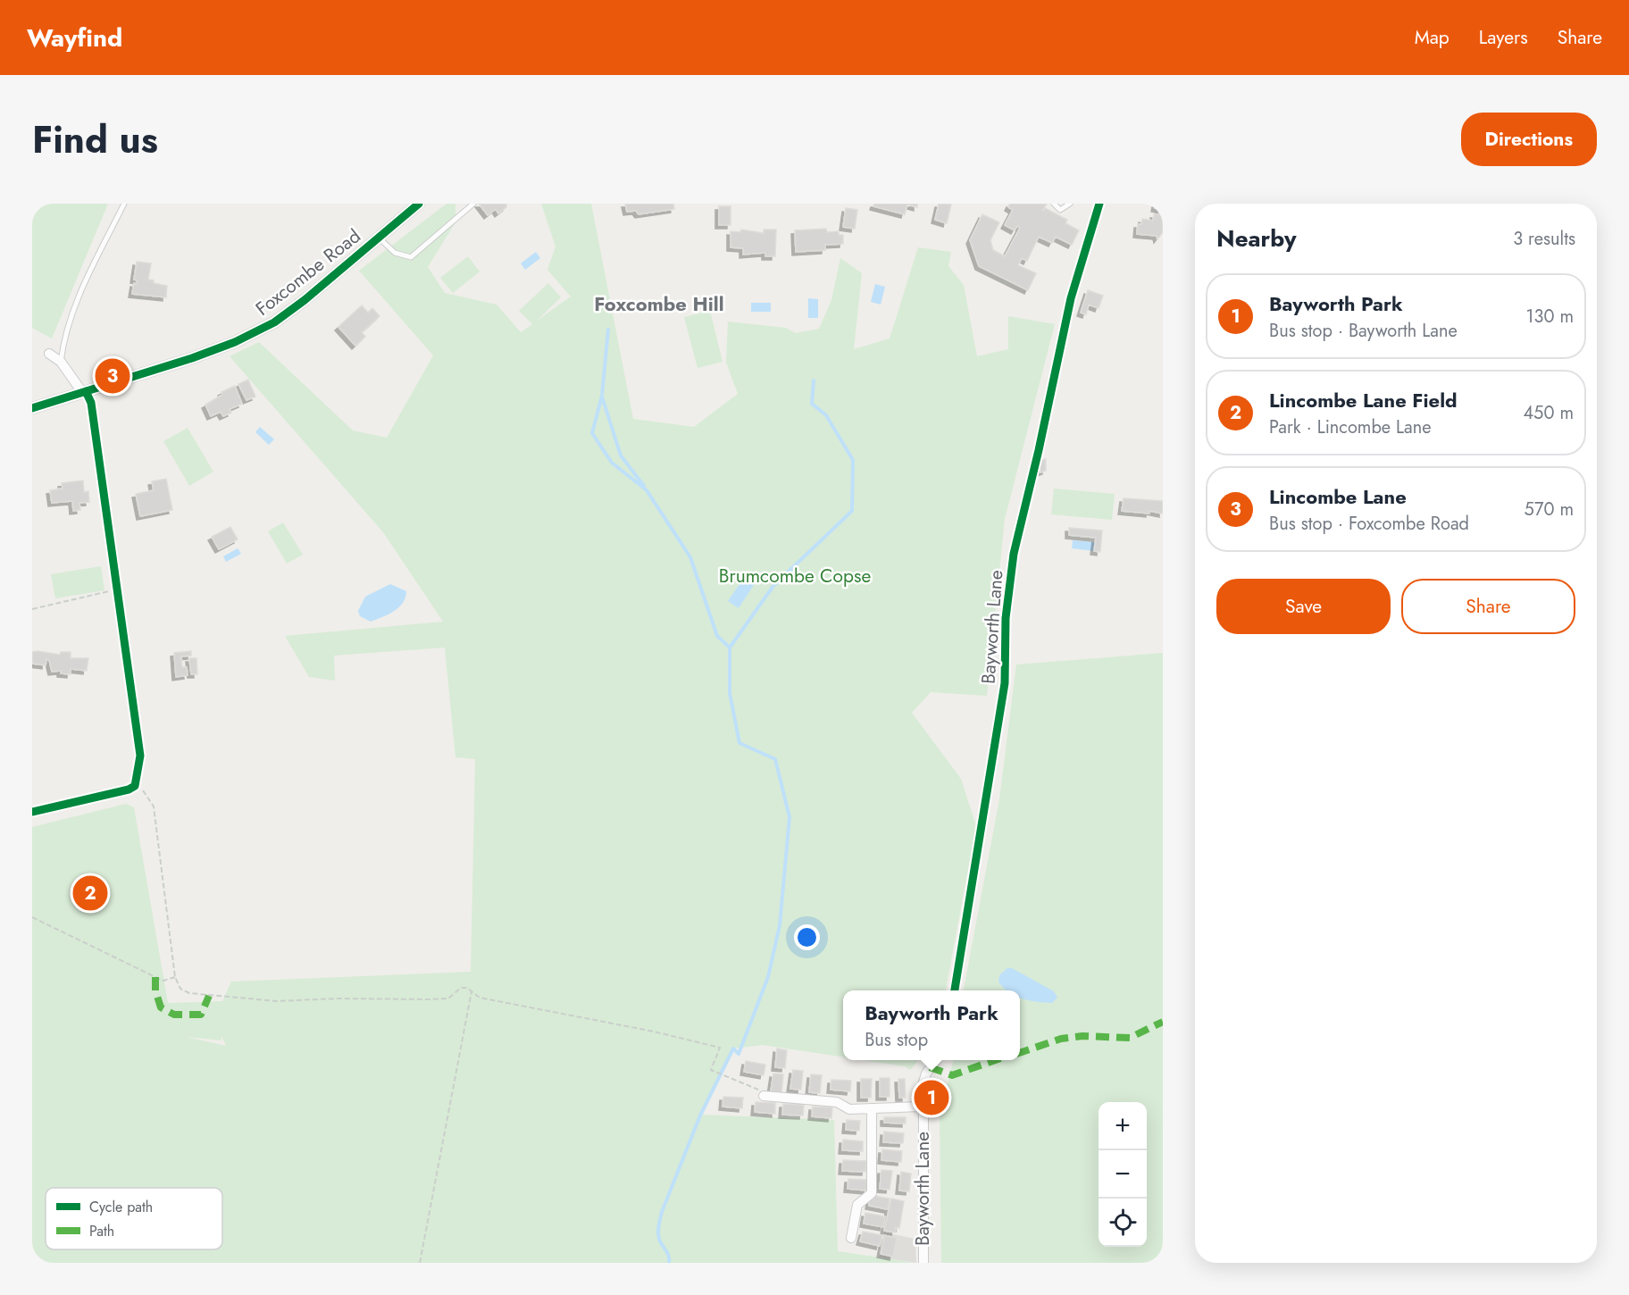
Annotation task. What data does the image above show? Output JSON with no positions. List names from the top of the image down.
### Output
{
  "streets": {
    "street": ["Foxcombe Road", "Bayworth Lane"]
  },
  "districts": ["Foxcombe Hill"],
  "parks": ["Brumcombe Copse"],
  "legend": ["Cycle path", "Path"],
  "page": {
    "header": "Wayfind",
    "nav": ["Map", "Layers", "Share"],
    "title": "Find us",
    "buttons": [
      "Directions",
      ["Save", "Share"]
    ],
    "heading": ["Nearby", "3 results"],
    "list": [
      {
        "mark": "1",
        "name": "Bayworth Park",
        "note": "Bus stop · Bayworth Lane",
        "value": "130 m"
      },
      {
        "mark": "2",
        "name": "Lincombe Lane Field",
        "note": "Park · Lincombe Lane",
        "value": "450 m"
      },
      {
        "mark": "3",
        "name": "Lincombe Lane",
        "note": "Bus stop · Foxcombe Road",
        "value": "570 m"
      }
    ],
    "pins": ["3", "2", "1"],
    "popup": ["Bayworth Park", "Bus stop"],
    "map_buttons": ["+", "−"]
  }
}
